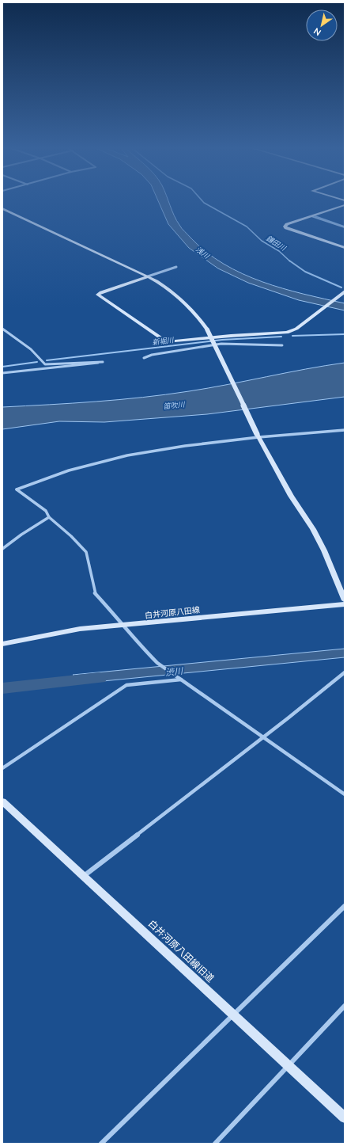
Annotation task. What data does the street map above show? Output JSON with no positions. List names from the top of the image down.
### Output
{
  "streets": {
    "street": ["白井河原八田線", "白井河原八田線旧道"]
  },
  "water": [
    "鎌田川",
    "浅川",
    "新堀川",
    "笛吹川",
    "渋川"
  ],
  "north": "bottom left"
}
